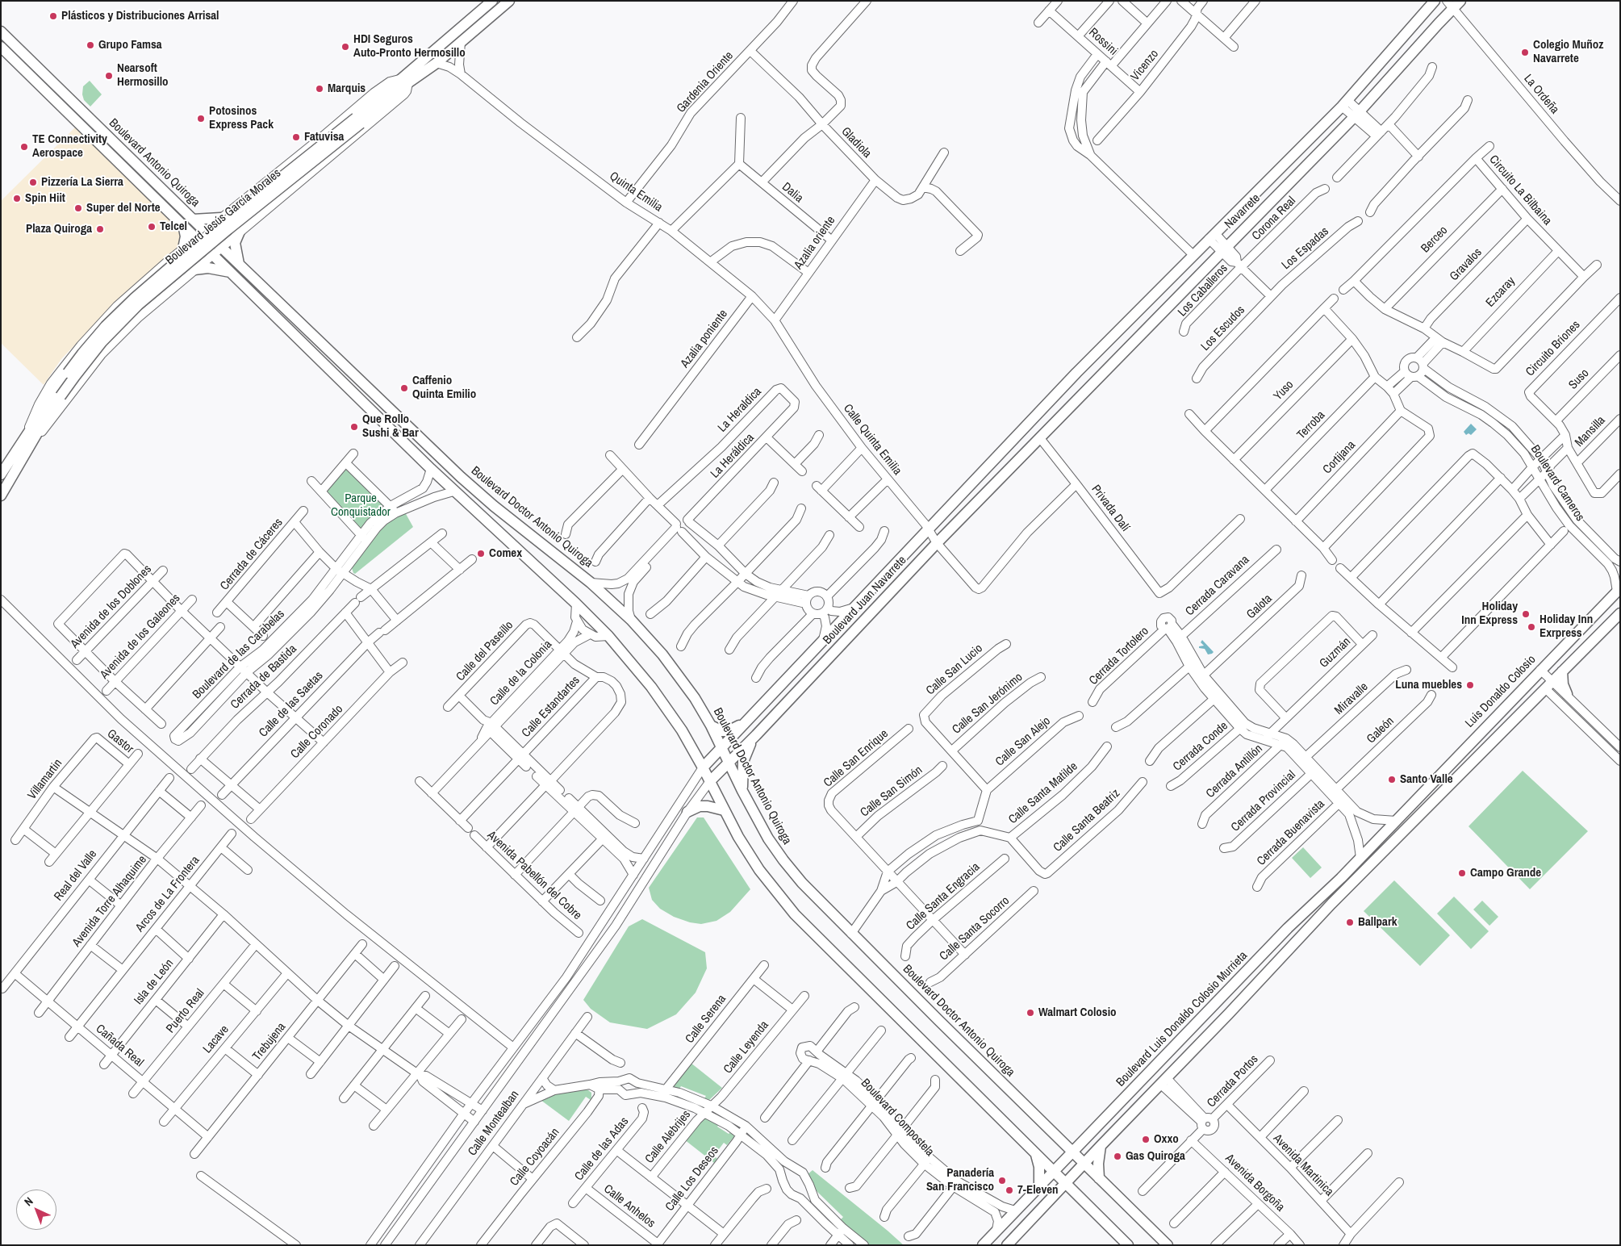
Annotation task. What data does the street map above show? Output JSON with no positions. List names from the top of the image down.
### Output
{
  "streets": {
    "main road": [
      "Boulevard Antonio Quiroga",
      "Navarrete",
      "Boulevard Jesús García Morales",
      "Boulevard Doctor Antonio Quiroga",
      "Boulevard Juan Navarrete",
      "Luis Donaldo Colosio",
      "Boulevard Luis Donaldo Colosio Murrieta"
    ],
    "street": [
      "Rossini",
      "Vicenzo",
      "Gardenia Oriente",
      "La Ordeña",
      "Gladiola",
      "Circuito La Bilbaina",
      "Quinta Emilia",
      "Dalia",
      "Corona Real",
      "Berceo",
      "Azalia oriente",
      "Los Espadas",
      "Gravalos",
      "Los Caballeros",
      "Ezcaray",
      "Los Escudos",
      "Azalia poniente",
      "Circuito Briones",
      "Suso",
      "Yuso",
      "La Heraldica",
      "Terroba",
      "Mansilla",
      "Calle Quinta Emilia",
      "La Heráldica",
      "Cortijana",
      "Boulevard Cameros",
      "Privada Dalí",
      "Cerrada de Cáceres",
      "Cerrada Caravana",
      "Avenida de los Doblones",
      "Galota",
      "Avenida de los Galeones",
      "Calle del Paseíllo",
      "Guzmán",
      "Boulevard de las Carabelas",
      "Cerrada Tortolero",
      "Calle San Lucio",
      "Calle de la Colonia",
      "Cerrada de Bastida",
      "Miravalle",
      "Calle San Jerónimo",
      "Calle de las Saetas",
      "Calle Estandartes",
      "Galeón",
      "Calle Coronado",
      "Gastor",
      "Calle San Alejo",
      "Cerrada Conde",
      "Calle San Enrique",
      "Cerrada Antillón",
      "Villamartin",
      "Calle San Simón",
      "Calle Santa Matilde",
      "Cerrada Provincial",
      "Calle Santa Beatriz",
      "Cerrada Buenavista",
      "Real del Valle",
      "Avenida Pabellón del Cobre",
      "Arcos de La Frontera",
      "Calle Santa Engracia",
      "Avenida Torre Alhaquime",
      "Calle Santa Socorro",
      "Isla de León",
      "Puerto Real",
      "Calle Serena",
      "Lacave",
      "Trebujena",
      "Cañada Real",
      "Calle Leyenda",
      "Cerrada Portos",
      "Boulevard Compostela",
      "Calle Montealban",
      "Calle Alebrijes",
      "Calle de las Adas",
      "Calle Coyoacán",
      "Avenida Martinica",
      "Calle Los Deseos",
      "Avenida Borgoña",
      "Calle Anhelos"
    ]
  },
  "crossings": [
    ["Rossini", "Vicenzo"],
    ["Gardenia Oriente", "Gladiola"],
    ["Gardenia Oriente", "Quinta Emilia"],
    ["La Ordeña", "Navarrete"],
    ["Gladiola", "Azalia oriente"],
    ["Boulevard Antonio Quiroga", "Boulevard Doctor Antonio Quiroga"],
    ["Boulevard Antonio Quiroga", "Boulevard de las Carabelas"],
    ["Circuito La Bilbaina", "Berceo"],
    ["Circuito La Bilbaina", "Gravalos"],
    ["Circuito La Bilbaina", "Ezcaray"],
    ["Quinta Emilia", "Boulevard Jesús García Morales"],
    ["Quinta Emilia", "Azalia oriente"],
    ["Quinta Emilia", "Azalia poniente"],
    ["Quinta Emilia", "Calle Quinta Emilia"],
    ["Dalia", "Azalia oriente"],
    ["Navarrete", "Privada Dalí"],
    ["Navarrete", "Boulevard Juan Navarrete"],
    ["Corona Real", "Los Caballeros"],
    ["Los Espadas", "Los Escudos"],
    ["Circuito Briones", "Suso"],
    ["Circuito Briones", "Mansilla"],
    ["La Heraldica", "La Heráldica"],
    ["Calle Quinta Emilia", "Privada Dalí"],
    ["Calle Quinta Emilia", "Boulevard Juan Navarrete"],
    ["Boulevard Cameros", "Luis Donaldo Colosio"],
    ["Privada Dalí", "Boulevard Juan Navarrete"],
    ["Boulevard Doctor Antonio Quiroga", "Boulevard Juan Navarrete"],
    ["Boulevard Doctor Antonio Quiroga", "Boulevard Luis Donaldo Colosio Murrieta"],
    ["Cerrada de Cáceres", "Boulevard de las Carabelas"],
    ["Cerrada Caravana", "Cerrada Tortolero"],
    ["Calle del Paseíllo", "Calle de la Colonia"],
    ["Calle del Paseíllo", "Calle Estandartes"],
    ["Calle del Paseíllo", "Avenida Pabellón del Cobre"],
    ["Calle San Lucio", "Calle San Jerónimo"],
    ["Calle de la Colonia", "Calle Estandartes"],
    ["Luis Donaldo Colosio", "Boulevard Luis Donaldo Colosio Murrieta"],
    ["Gastor", "Villamartin"],
    ["Calle San Enrique", "Calle San Simón"],
    ["Calle Santa Matilde", "Calle Santa Beatriz"],
    ["Real del Valle", "Cañada Real"],
    ["Avenida Torre Alhaquime", "Cañada Real"],
    ["Isla de León", "Cañada Real"],
    ["Puerto Real", "Cañada Real"],
    ["Boulevard Luis Donaldo Colosio Murrieta", "Boulevard Compostela"],
    ["Lacave", "Cañada Real"],
    ["Trebujena", "Cañada Real"],
    ["Calle Leyenda", "Calle Alebrijes"],
    ["Cerrada Portos", "Avenida Martinica"],
    ["Cerrada Portos", "Avenida Borgoña"],
    ["Calle de las Adas", "Calle Anhelos"],
    ["Calle Los Deseos", "Calle Anhelos"]
  ],
  "parks": ["Parque Conquistador"],
  "places": [
    "Plásticos y Distribuciones Arrisal",
    "Grupo Famsa",
    "HDI Seguros Auto-Pronto Hermosillo",
    "Colegio Muñoz Navarrete",
    "Nearsoft Hermosillo",
    "Marquis",
    "Potosinos Express Pack",
    "Fatuvisa",
    "TE Connectivity Aerospace",
    "Pizzería La Sierra",
    "Spin Hiit",
    "Super del Norte",
    "Telcel",
    "Plaza Quiroga",
    "Caffenio Quinta Emilio",
    "Que Rollo Sushi & Bar",
    "Comex",
    "Holiday Inn Express",
    "Holiday Inn Exrpress",
    "Luna muebles",
    "Santo Valle",
    "Campo Grande",
    "Ballpark",
    "Walmart Colosio",
    "Oxxo",
    "Gas Quiroga",
    "Panadería San Francisco",
    "7-Eleven"
  ],
  "north": "top left"
}
